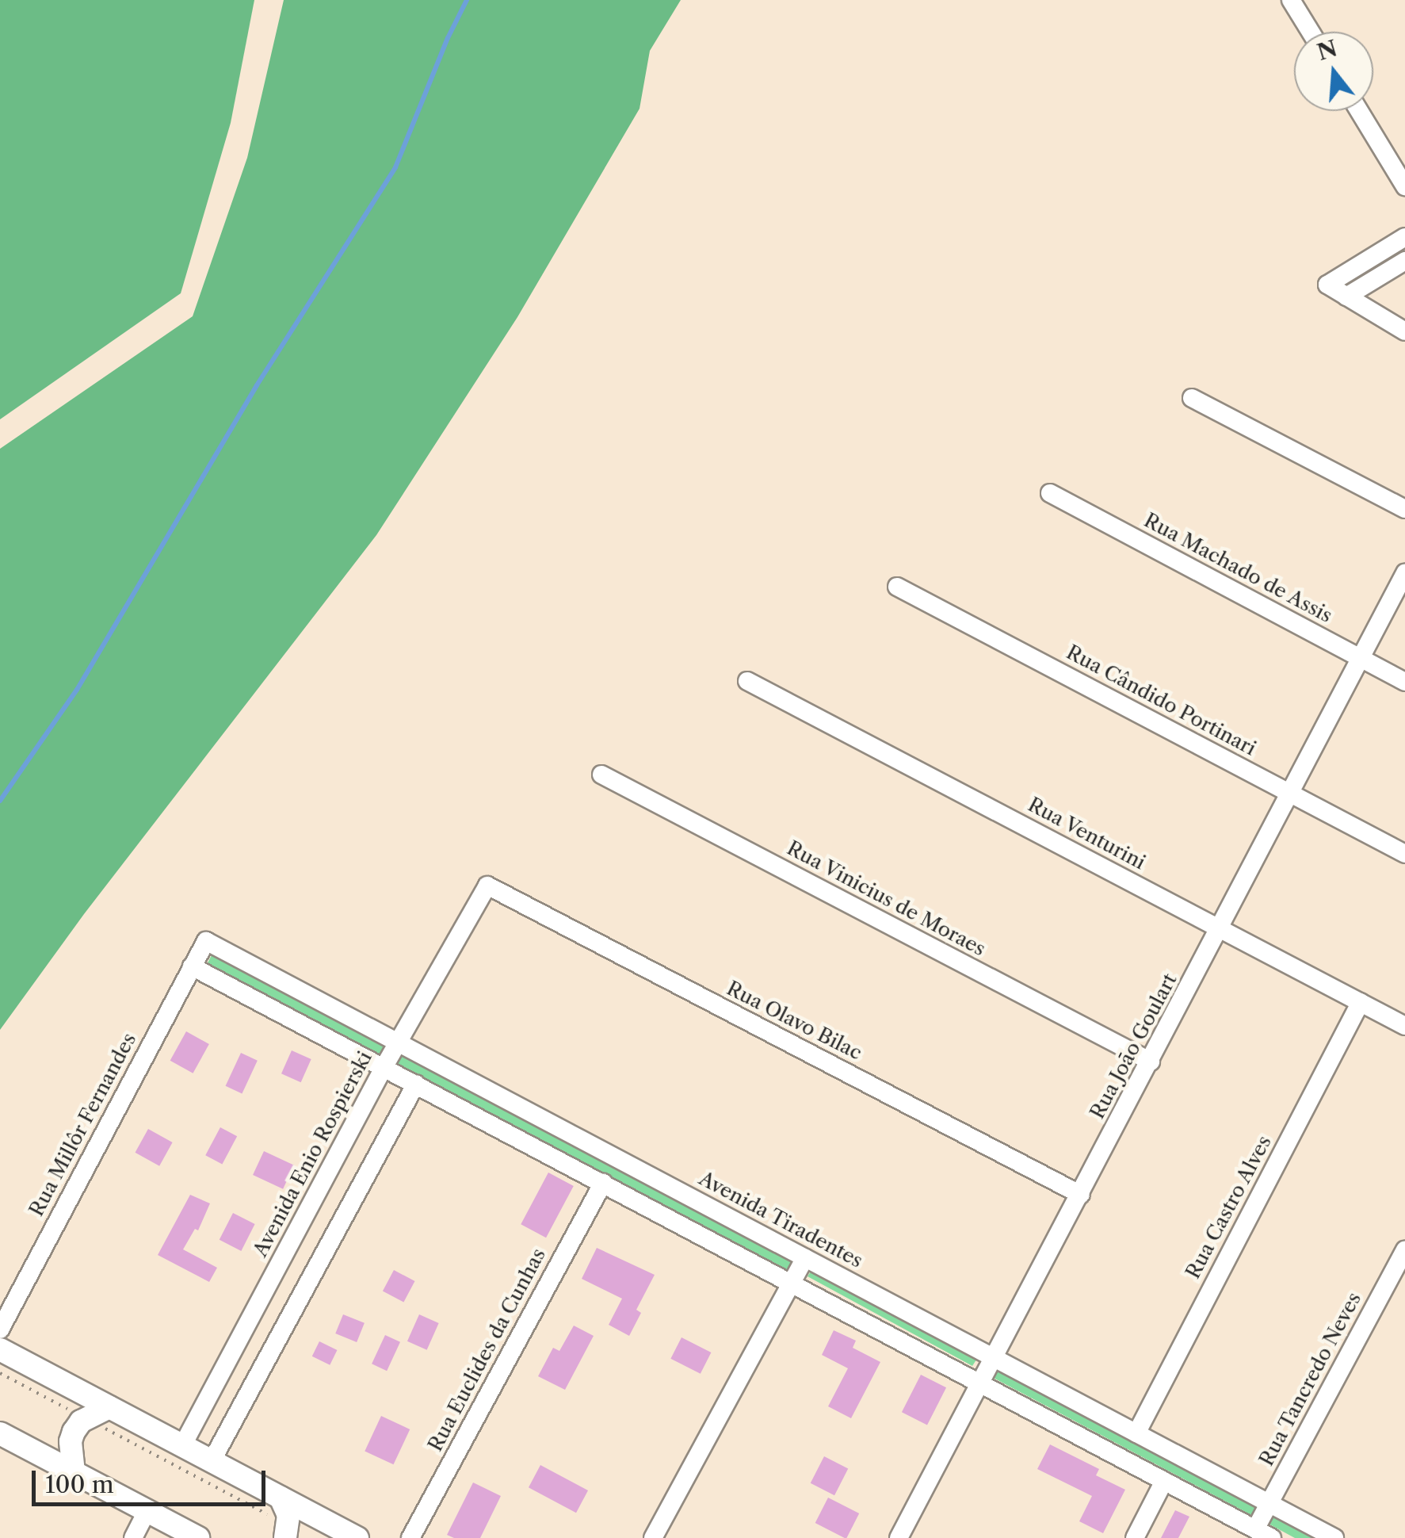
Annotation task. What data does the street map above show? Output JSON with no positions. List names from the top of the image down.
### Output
{
  "streets": {
    "street": [
      "Rua Machado de Assis",
      "Rua Cândido Portinari",
      "Rua Venturini",
      "Rua Vinicius de Moraes",
      "Rua Olavo Bilac",
      "Rua João Goulart",
      "Rua Millôr Fernandes",
      "Avenida Enio Rospierski",
      "Rua Castro Alves",
      "Avenida Tiradentes",
      "Rua Euclides da Cunhas",
      "Rua Tancredo Neves"
    ]
  },
  "crossings": [
    ["Rua Machado de Assis", "Rua João Goulart"],
    ["Rua Cândido Portinari", "Rua João Goulart"],
    ["Rua Venturini", "Rua João Goulart"],
    ["Rua Venturini", "Rua Castro Alves"],
    ["Rua Vinicius de Moraes", "Rua João Goulart"],
    ["Rua Olavo Bilac", "Rua João Goulart"],
    ["Rua Olavo Bilac", "Avenida Enio Rospierski"],
    ["Rua João Goulart", "Avenida Tiradentes"],
    ["Rua Millôr Fernandes", "Avenida Tiradentes"],
    ["Avenida Enio Rospierski", "Avenida Tiradentes"],
    ["Rua Castro Alves", "Avenida Tiradentes"],
    ["Avenida Tiradentes", "Rua Tancredo Neves"]
  ],
  "scale_bar": "100 m",
  "north": "top"
}
